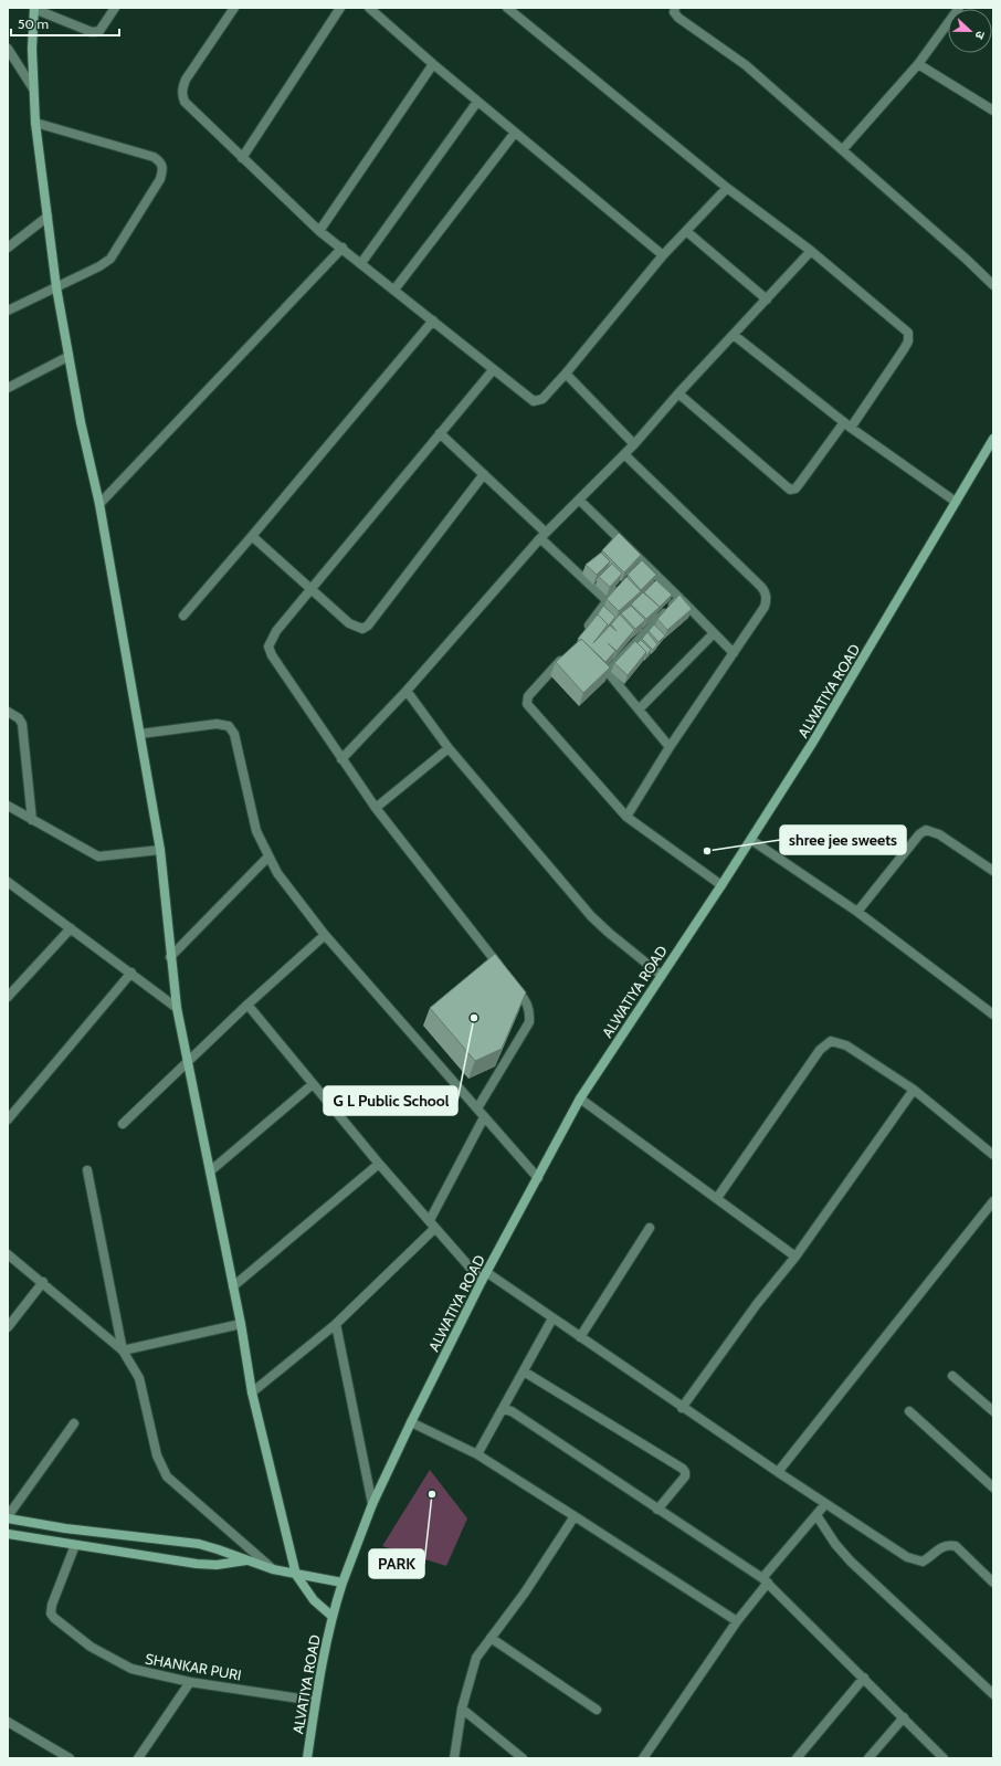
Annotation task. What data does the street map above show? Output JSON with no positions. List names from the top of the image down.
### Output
{
  "streets": {
    "street": ["ALWATIYA ROAD", "SHANKAR PURI", "ALVATIYA ROAD"]
  },
  "crossings": [
    ["ALWATIYA ROAD", "ALVATIYA ROAD"],
    ["SHANKAR PURI", "ALVATIYA ROAD"]
  ],
  "places": ["shree jee sweets", "G L Public School", "PARK"],
  "scale_bar": "50 m",
  "north": "right"
}
